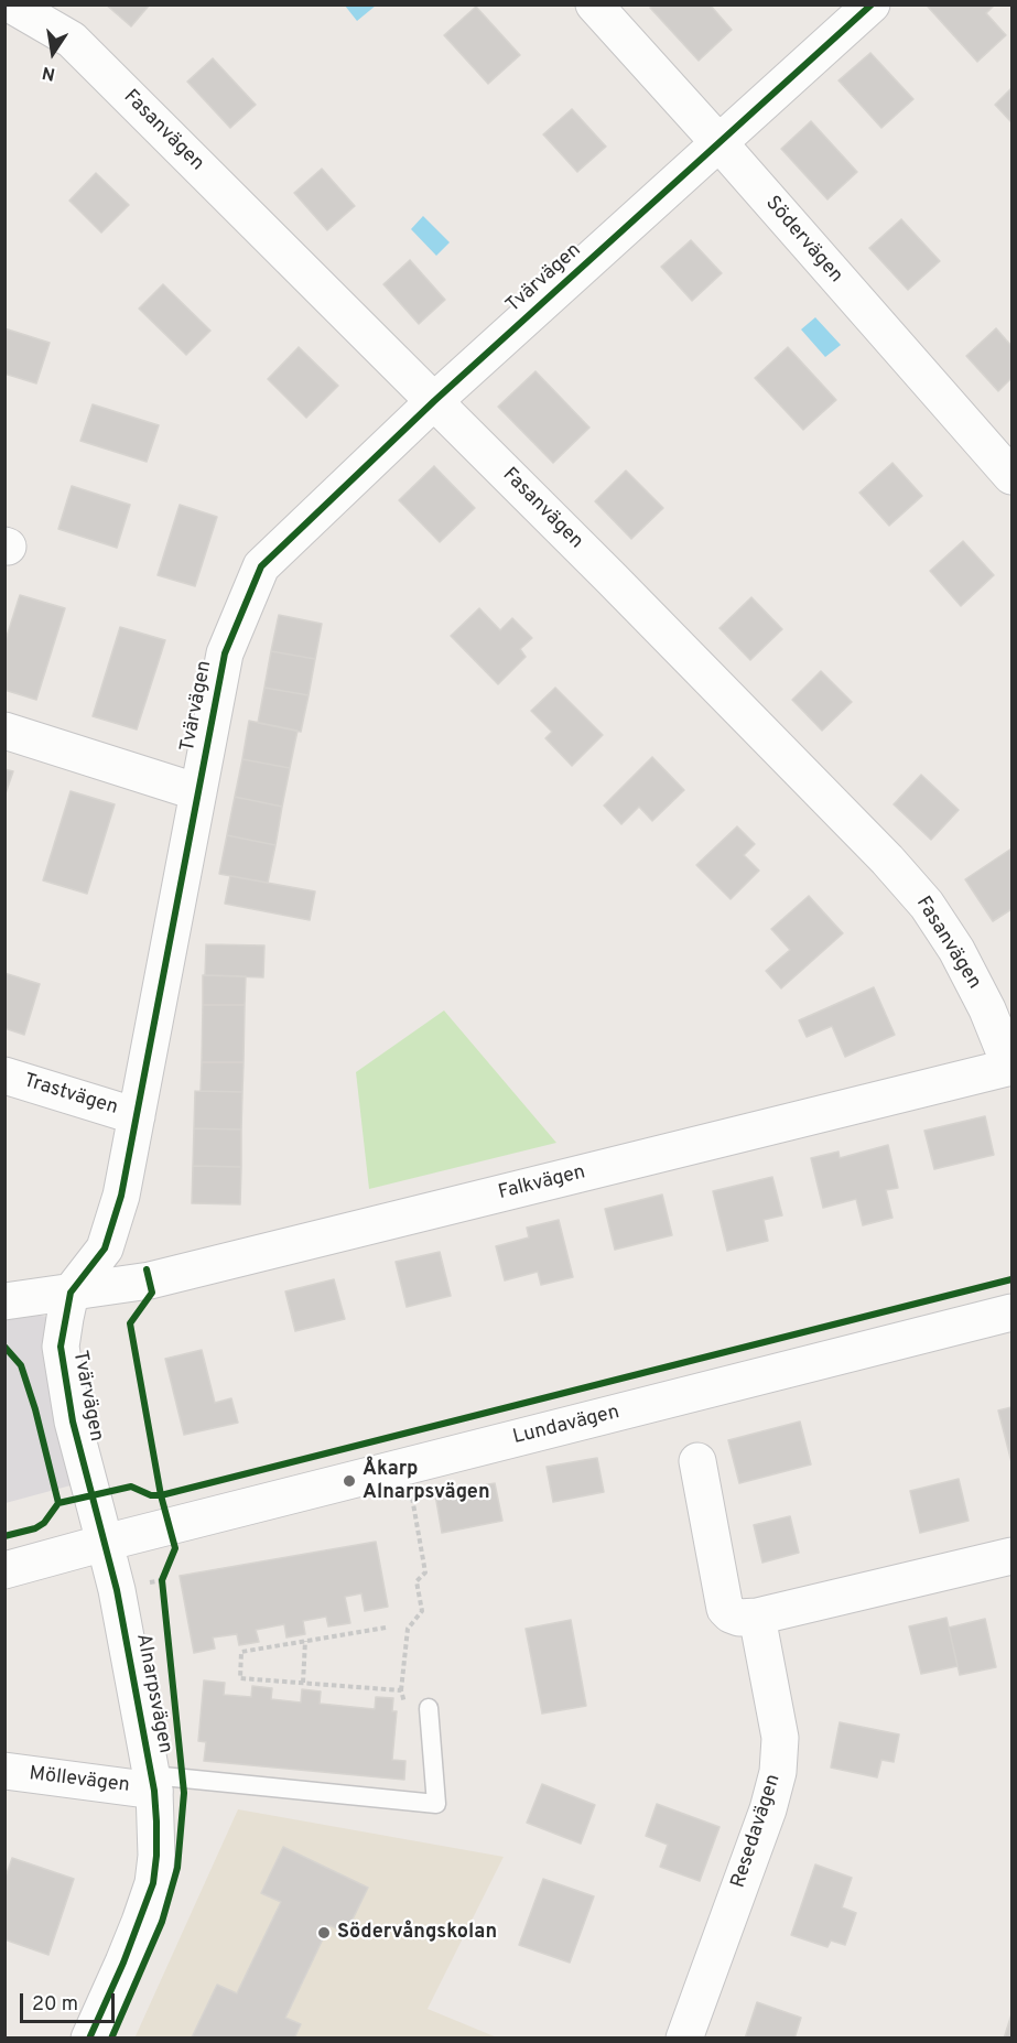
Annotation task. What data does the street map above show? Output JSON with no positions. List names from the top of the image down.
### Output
{
  "streets": {
    "street": [
      "Fasanvägen",
      "Södervägen",
      "Tvärvägen",
      "Trastvägen",
      "Falkvägen",
      "Lundavägen",
      "Alnarpsvägen",
      "Möllevägen",
      "Resedavägen"
    ]
  },
  "crossings": [
    ["Fasanvägen", "Tvärvägen"],
    ["Fasanvägen", "Falkvägen"],
    ["Södervägen", "Tvärvägen"],
    ["Tvärvägen", "Trastvägen"],
    ["Tvärvägen", "Falkvägen"],
    ["Tvärvägen", "Lundavägen"],
    ["Tvärvägen", "Alnarpsvägen"],
    ["Lundavägen", "Alnarpsvägen"],
    ["Alnarpsvägen", "Möllevägen"]
  ],
  "places": ["Åkarp Alnarpsvägen", "Södervångskolan"],
  "scale_bar": "20 m",
  "north": "bottom"
}
